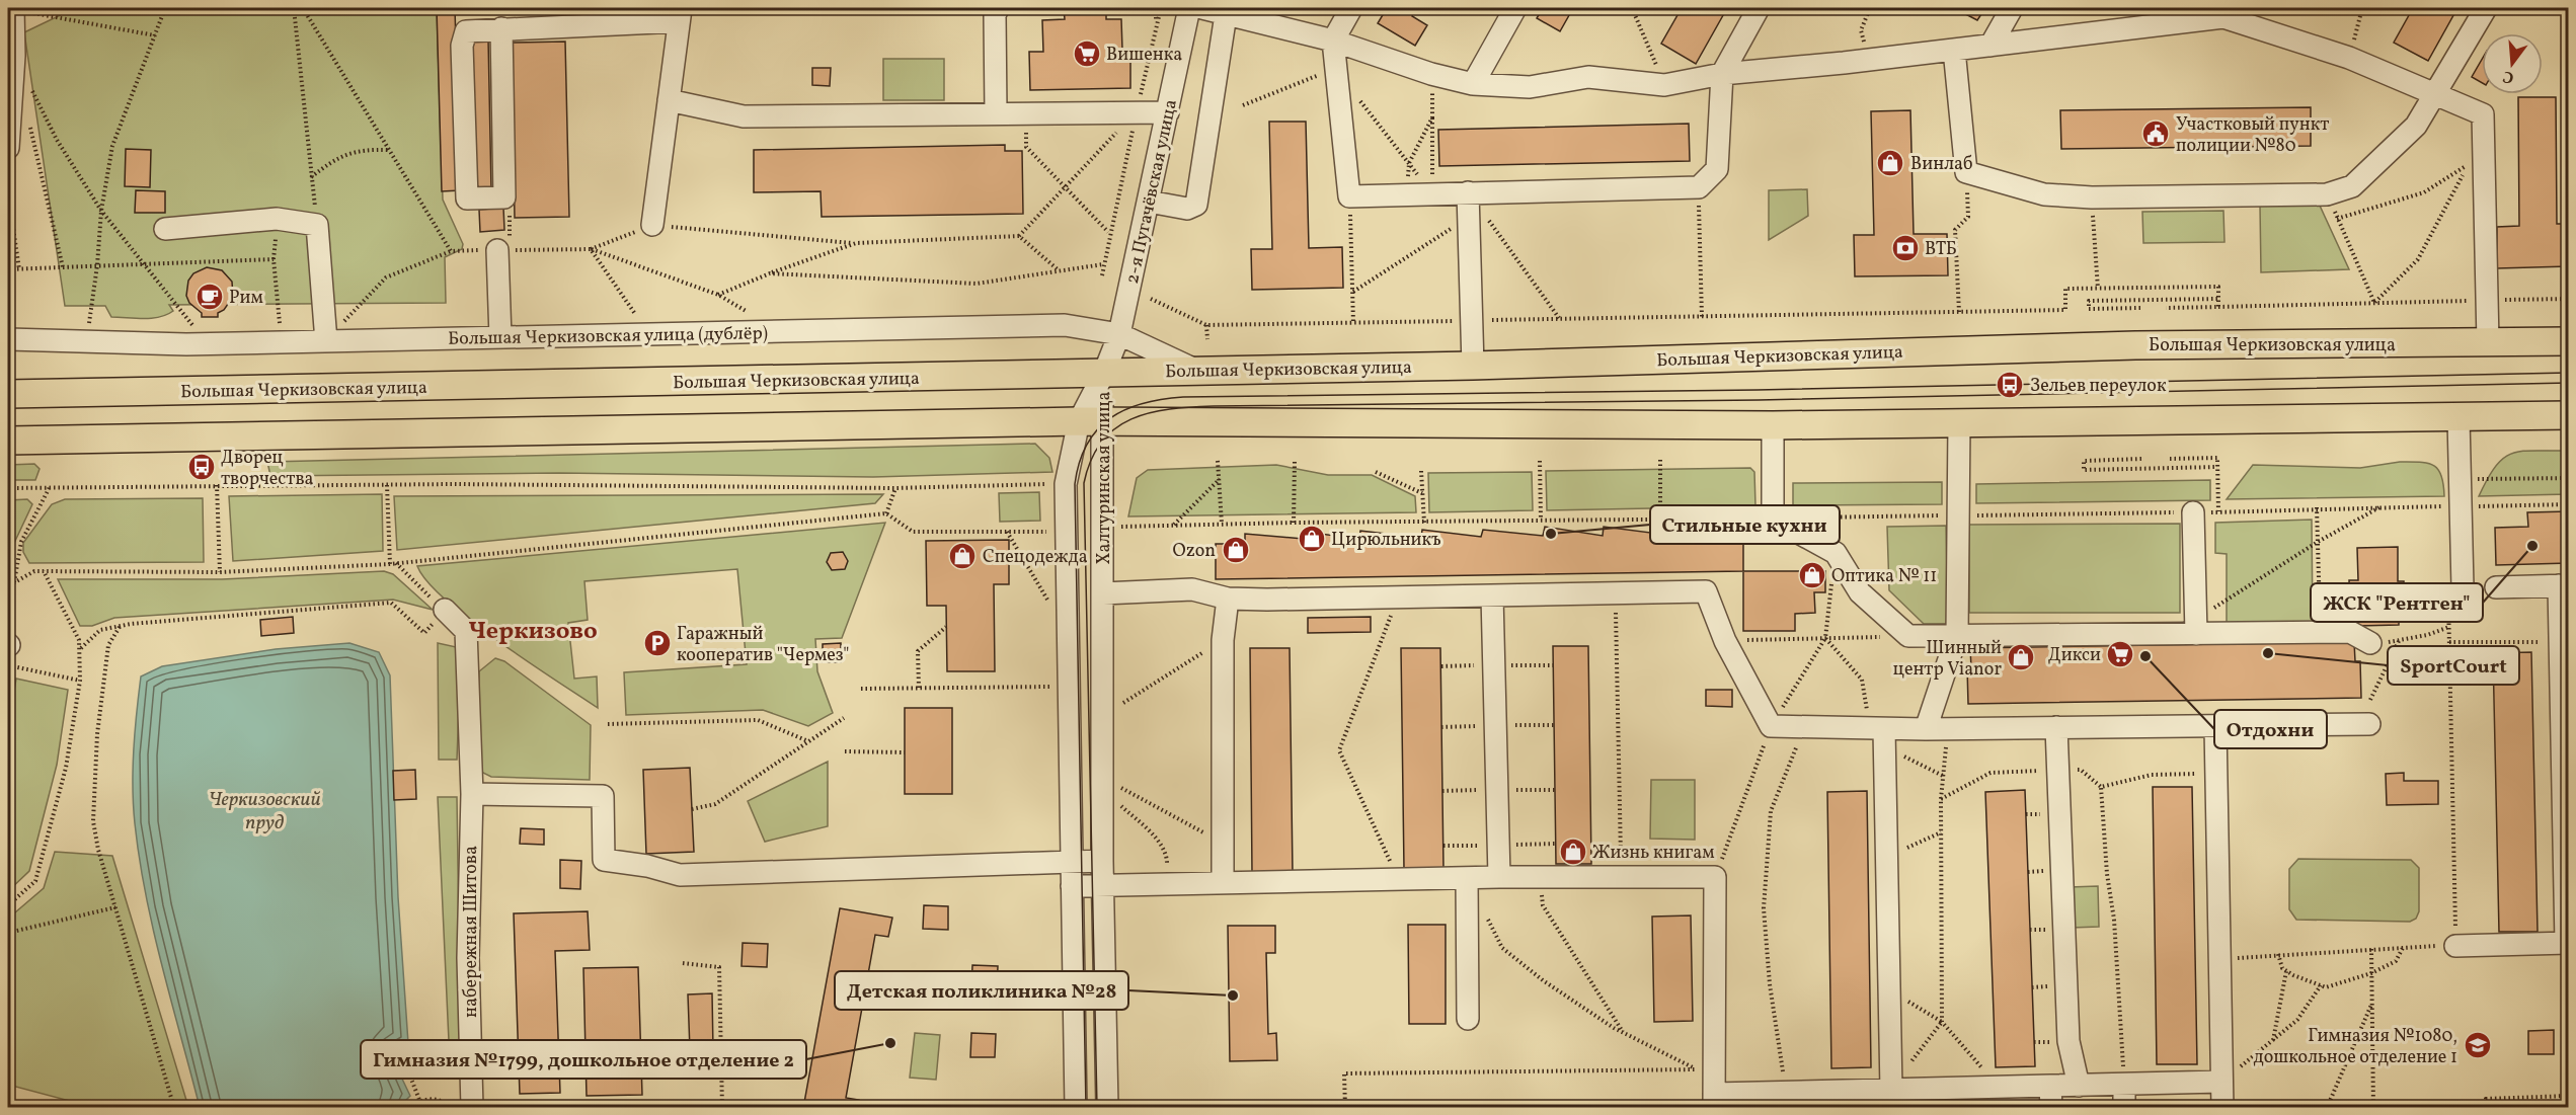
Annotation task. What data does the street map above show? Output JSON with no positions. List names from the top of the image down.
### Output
{
  "streets": {
    "main road": ["Большая Черкизовская улица"],
    "street": [
      "2-я Пугачёвская улица",
      "Большая Черкизовская улица (дублёр)",
      "Халтуринская улица",
      "набережная Шитова"
    ]
  },
  "crossings": [
    ["2-я Пугачёвская улица", "Большая Черкизовская улица (дублёр)"],
    ["2-я Пугачёвская улица", "Большая Черкизовская улица"],
    ["2-я Пугачёвская улица", "Халтуринская улица"],
    ["Большая Черкизовская улица (дублёр)", "Большая Черкизовская улица"],
    ["Большая Черкизовская улица", "Халтуринская улица"]
  ],
  "districts": ["Черкизово"],
  "water": ["Черкизовский пруд"],
  "places": {
    "supermarket": ["Вишенка", "Дикси"],
    "public building": ["Участковый пункт полиции №80"],
    "shop": [
      "Винлаб",
      "Цирюльникъ",
      "Ozon",
      "Спецодежда",
      "Оптика № 11",
      "Шинный центр Vianor",
      "Жизнь книгам"
    ],
    "bank": ["ВТБ"],
    "cafe": ["Рим"],
    "bus stop": ["Зельев переулок", "Дворец творчества"],
    "other": [
      "Стильные кухни",
      "ЖСК \"Рентген\"",
      "SportCourt",
      "Отдохни",
      "Детская поликлиника №28",
      "Гимназия №1799, дошкольное отделение 2"
    ],
    "parking": ["Гаражный кооператив \"Чермез\""],
    "school or university": ["Гимназия №1080, дошкольное отделение 1"]
  },
  "north": "bottom"
}
